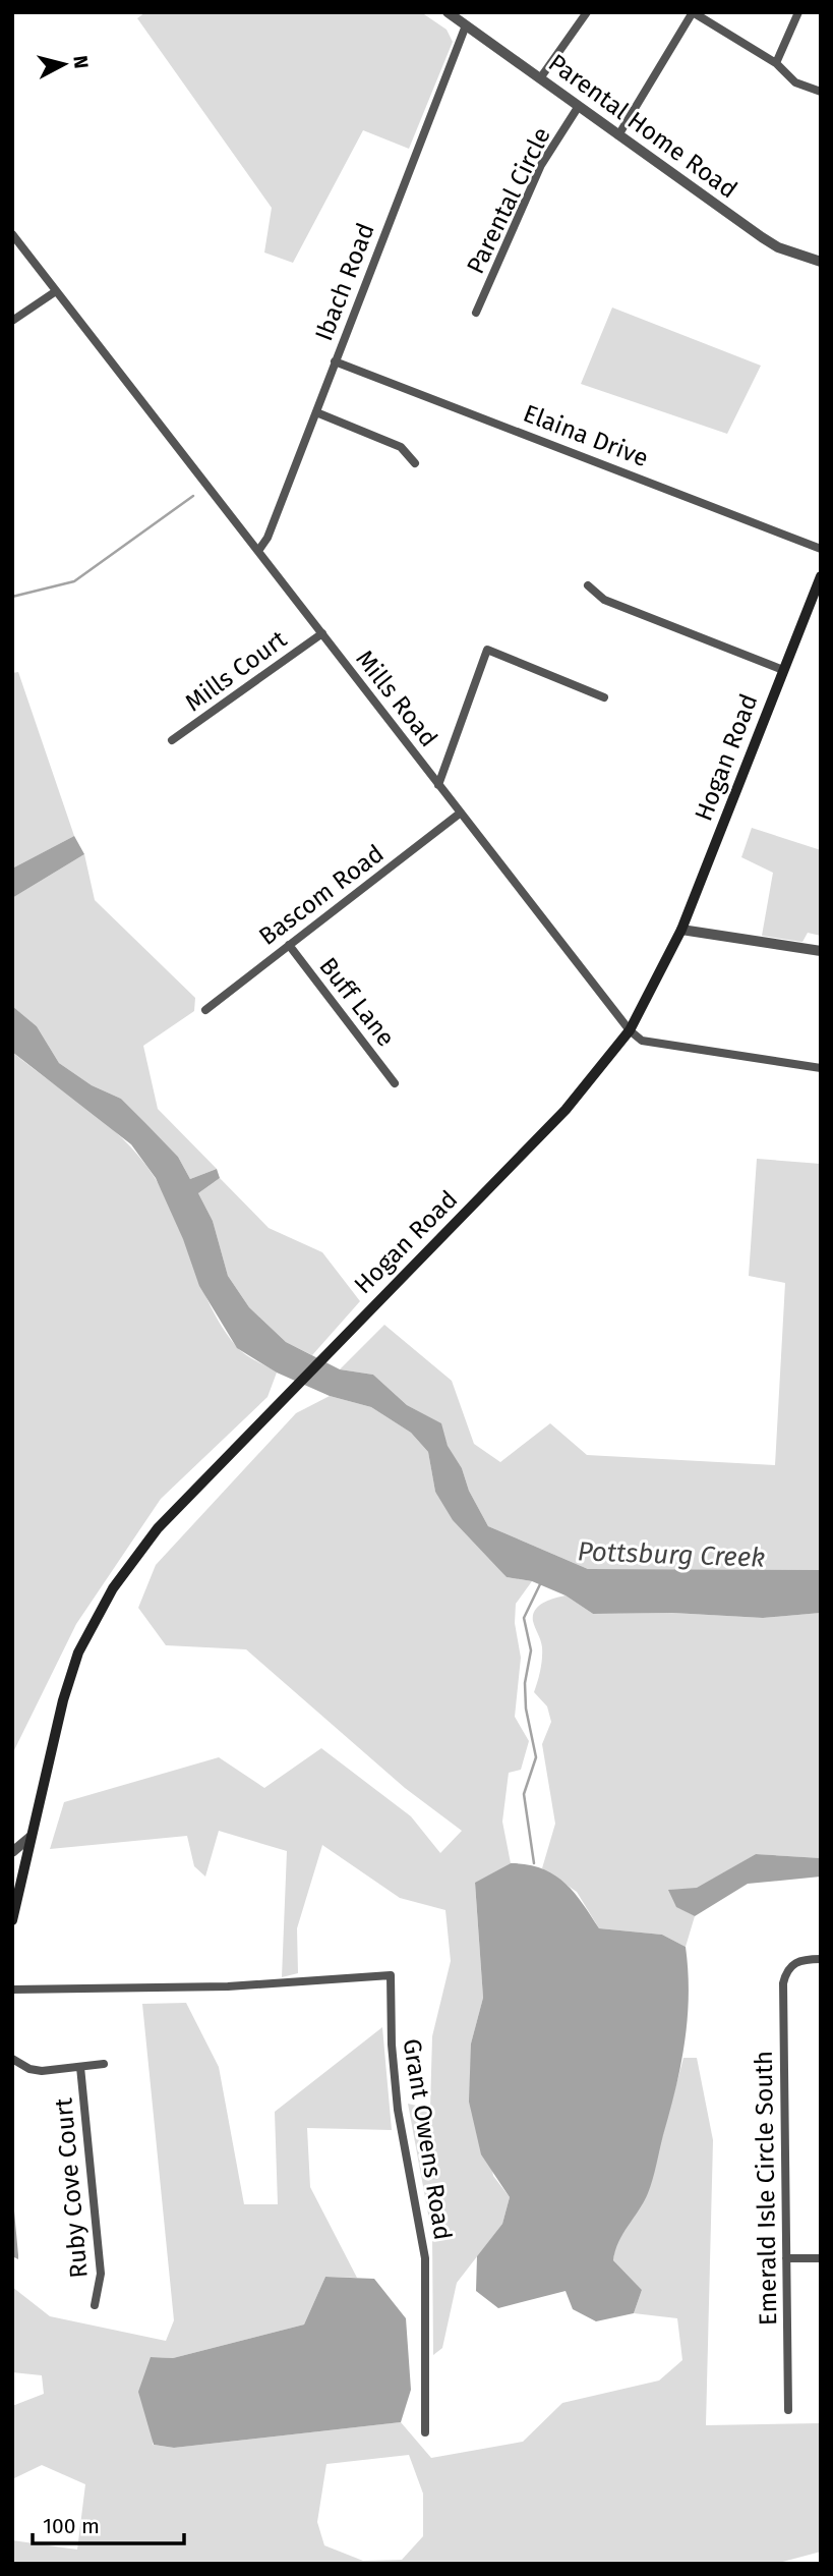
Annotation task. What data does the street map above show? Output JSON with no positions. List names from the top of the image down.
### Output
{
  "streets": {
    "main road": ["Hogan Road"],
    "street": [
      "Parental Home Road",
      "Parental Circle",
      "Ibach Road",
      "Elaina Drive",
      "Mills Court",
      "Mills Road",
      "Bascom Road",
      "Buff Lane",
      "Grant Owens Road",
      "Ruby Cove Court",
      "Emerald Isle Circle South"
    ]
  },
  "crossings": [
    ["Parental Home Road", "Parental Circle"],
    ["Parental Home Road", "Ibach Road"],
    ["Ibach Road", "Elaina Drive"],
    ["Ibach Road", "Mills Road"],
    ["Mills Court", "Mills Road"],
    ["Mills Road", "Hogan Road"],
    ["Mills Road", "Bascom Road"],
    ["Bascom Road", "Buff Lane"]
  ],
  "water": ["Pottsburg Creek"],
  "scale_bar": "100 m",
  "north": "right"
}
